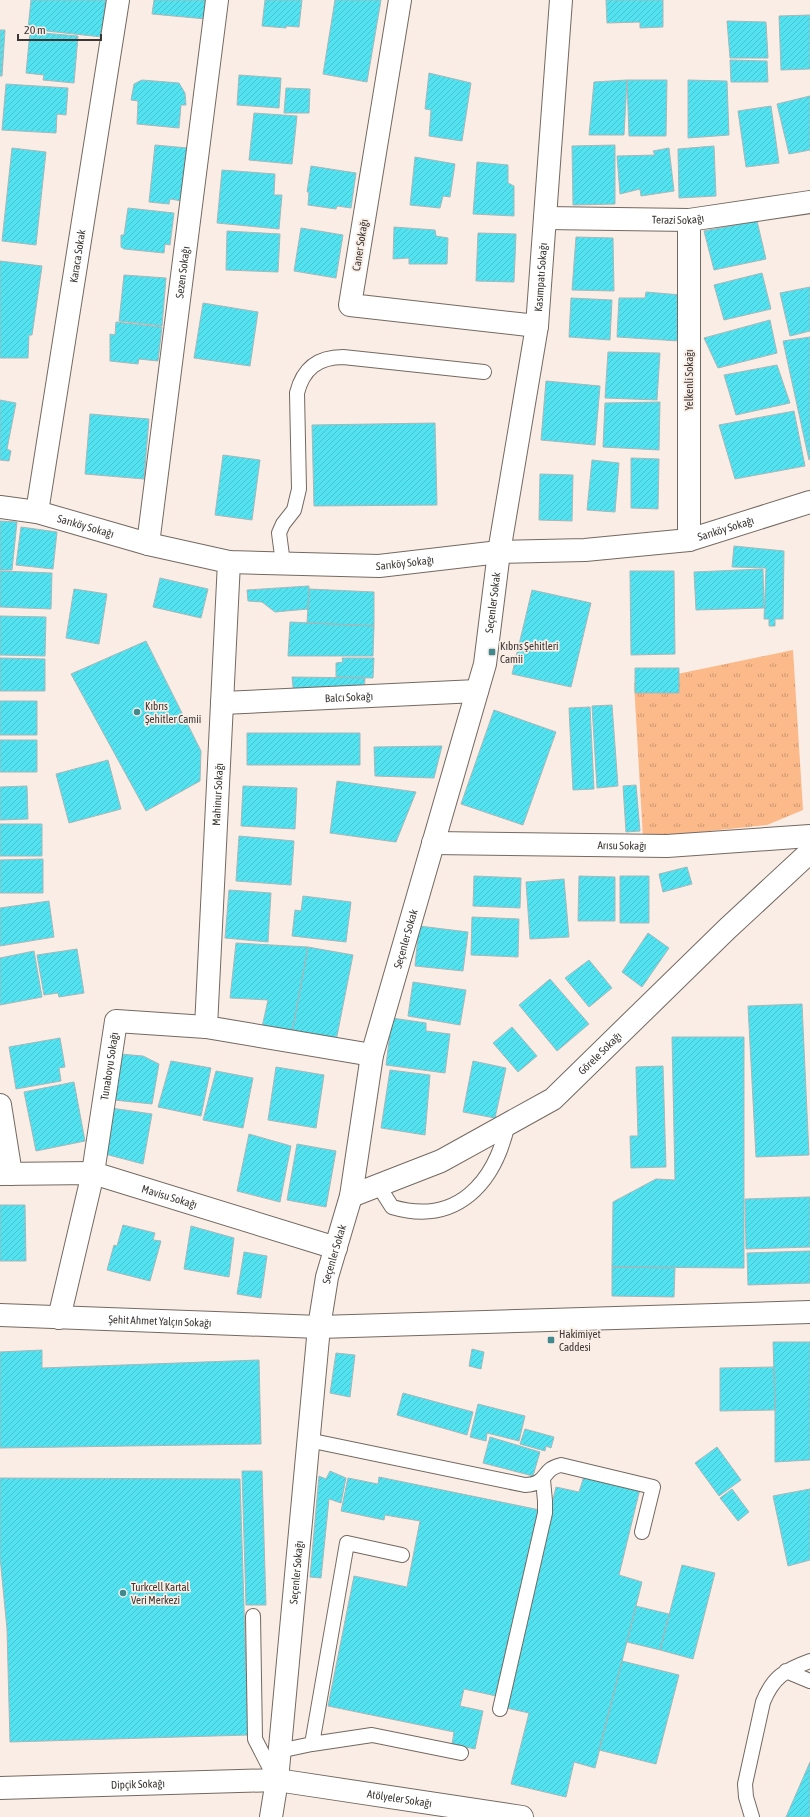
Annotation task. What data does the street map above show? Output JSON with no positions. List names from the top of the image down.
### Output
{
  "streets": {
    "street": [
      "Terazi Sokağı",
      "Caner Sokağı",
      "Karaca Sokak",
      "Sezen Sokağı",
      "Kasımpatı Sokağı",
      "Yelkenli Sokağı",
      "Sarıköy Sokağı",
      "Seçenler Sokak",
      "Balcı Sokağı",
      "Mahinur Sokağı",
      "Arısu Sokağı",
      "Görele Sokağı",
      "Tunaboyu Sokağı",
      "Mavisu Sokağı",
      "Şehit Ahmet Yalçın Sokağı",
      "Seçenler Sokağı",
      "Dipçik Sokağı",
      "Atölyeler Sokağı"
    ]
  },
  "crossings": [
    ["Terazi Sokağı", "Kasımpatı Sokağı"],
    ["Terazi Sokağı", "Yelkenli Sokağı"],
    ["Caner Sokağı", "Kasımpatı Sokağı"],
    ["Karaca Sokak", "Sarıköy Sokağı"],
    ["Sezen Sokağı", "Sarıköy Sokağı"],
    ["Kasımpatı Sokağı", "Sarıköy Sokağı"],
    ["Kasımpatı Sokağı", "Seçenler Sokak"],
    ["Yelkenli Sokağı", "Sarıköy Sokağı"],
    ["Sarıköy Sokağı", "Seçenler Sokak"],
    ["Sarıköy Sokağı", "Mahinur Sokağı"],
    ["Seçenler Sokak", "Balcı Sokağı"],
    ["Seçenler Sokak", "Arısu Sokağı"],
    ["Seçenler Sokak", "Görele Sokağı"],
    ["Seçenler Sokak", "Tunaboyu Sokağı"],
    ["Seçenler Sokak", "Mavisu Sokağı"],
    ["Seçenler Sokak", "Şehit Ahmet Yalçın Sokağı"],
    ["Seçenler Sokak", "Seçenler Sokağı"],
    ["Balcı Sokağı", "Mahinur Sokağı"],
    ["Mahinur Sokağı", "Tunaboyu Sokağı"],
    ["Tunaboyu Sokağı", "Mavisu Sokağı"],
    ["Tunaboyu Sokağı", "Şehit Ahmet Yalçın Sokağı"],
    ["Şehit Ahmet Yalçın Sokağı", "Seçenler Sokağı"],
    ["Seçenler Sokağı", "Dipçik Sokağı"],
    ["Seçenler Sokağı", "Atölyeler Sokağı"],
    ["Dipçik Sokağı", "Atölyeler Sokağı"]
  ],
  "places": {
    "transit": ["Kıbrıs Şehi̇tleri̇ Cami̇i̇", "Hakimiyet Caddesi"],
    "other": ["Kıbrıs Şehitler Camii", "Turkcell Kartal Veri Merkezi"]
  },
  "scale_bar": "20 m"
}
